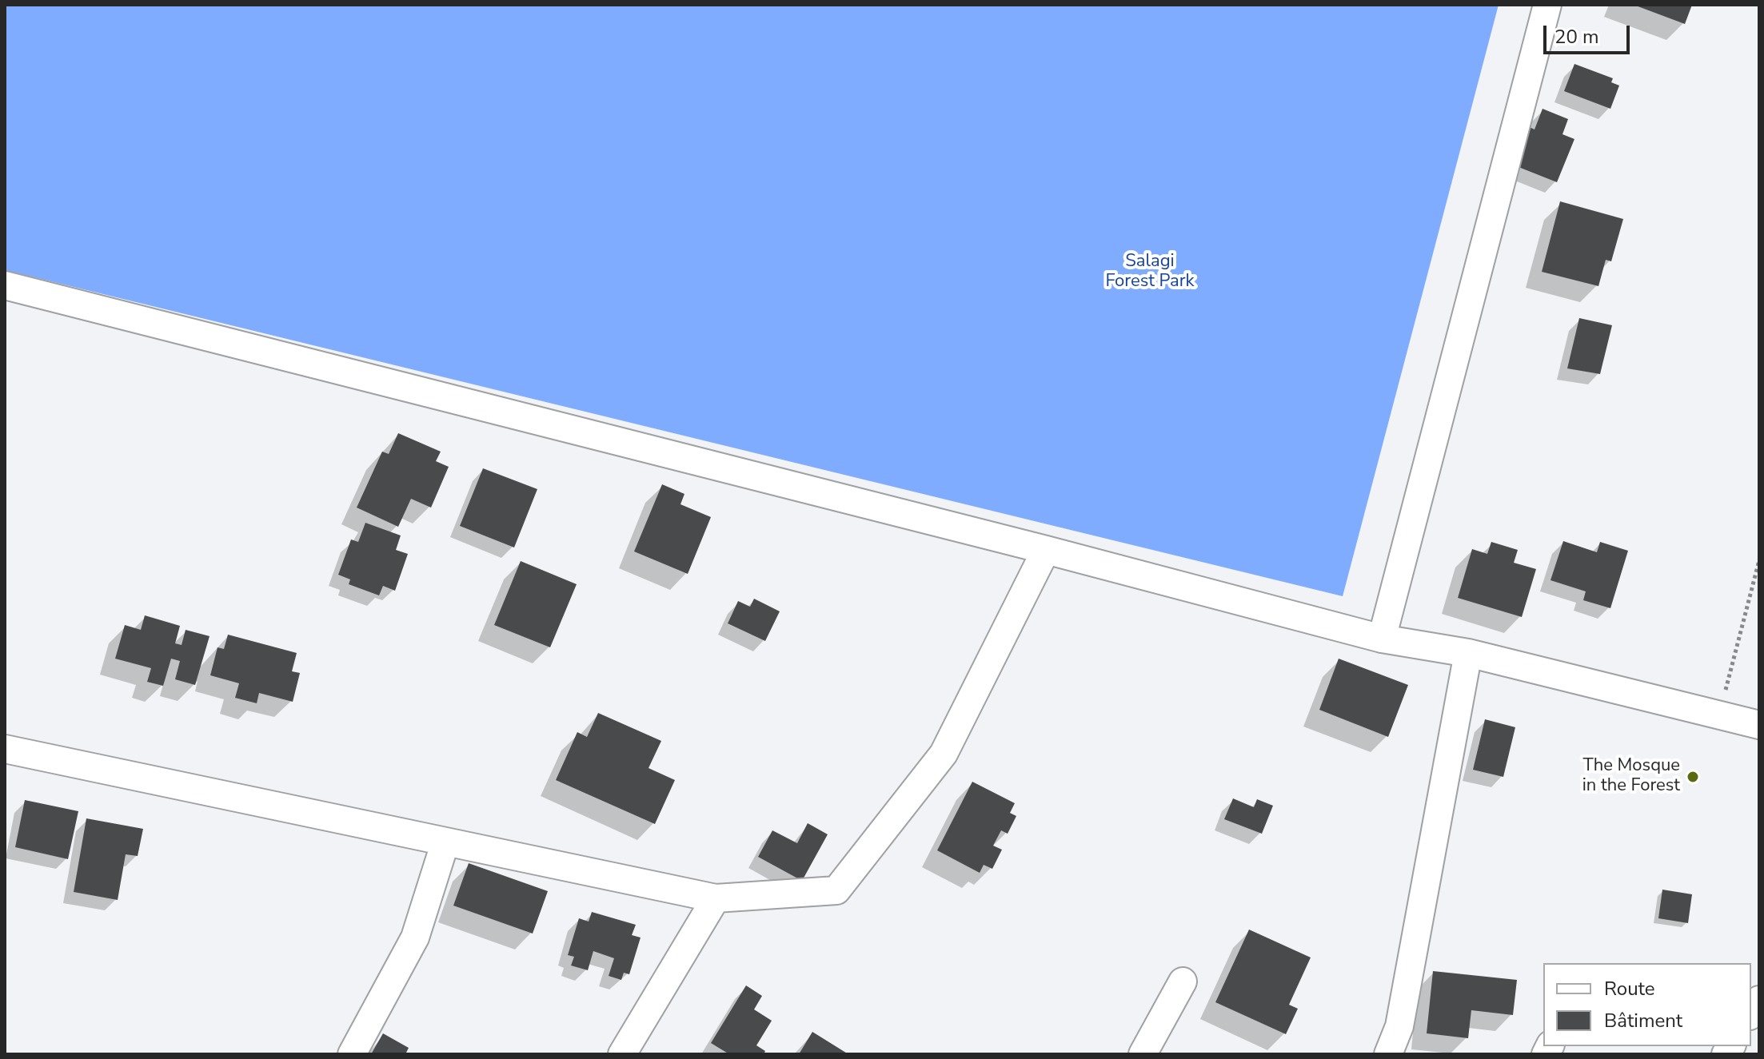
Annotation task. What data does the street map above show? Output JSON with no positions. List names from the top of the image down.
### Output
{
  "parks": ["Salagi Forest Park"],
  "places": ["The Mosque in the Forest"],
  "legend": ["Route", "Bâtiment"],
  "scale_bar": "20 m"
}
